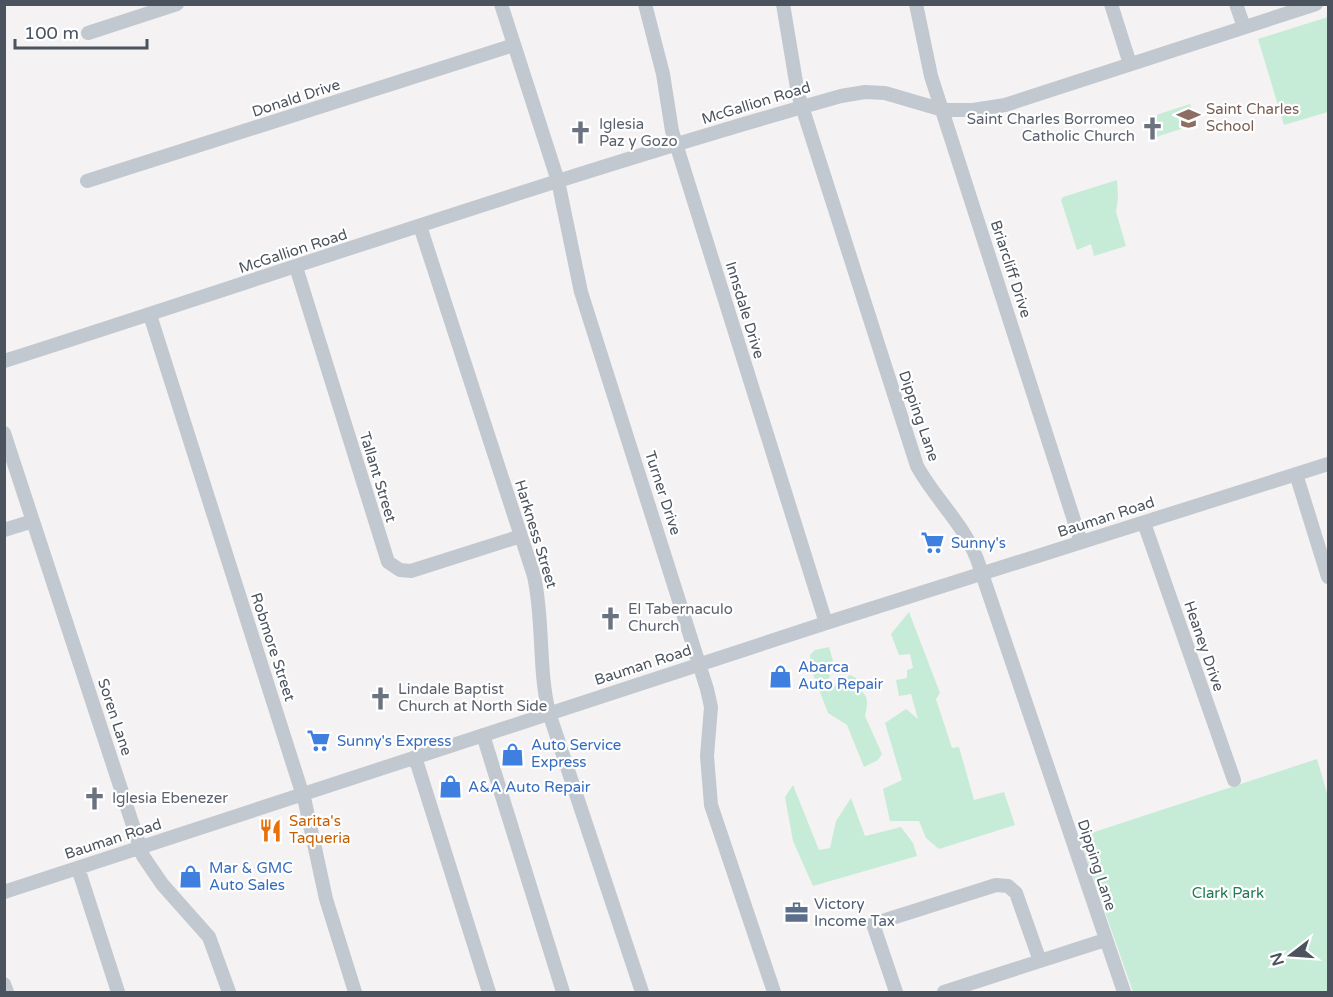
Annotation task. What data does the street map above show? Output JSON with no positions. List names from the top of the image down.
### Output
{
  "streets": {
    "street": [
      "Donald Drive",
      "McGallion Road",
      "Briarcliff Drive",
      "Innsdale Drive",
      "Dipping Lane",
      "Tallant Street",
      "Turner Drive",
      "Bauman Road",
      "Harkness Street",
      "Heaney Drive",
      "Robmore Street",
      "Soren Lane"
    ]
  },
  "crossings": [
    ["Donald Drive", "Turner Drive"],
    ["McGallion Road", "Briarcliff Drive"],
    ["McGallion Road", "Innsdale Drive"],
    ["McGallion Road", "Dipping Lane"],
    ["McGallion Road", "Tallant Street"],
    ["McGallion Road", "Turner Drive"],
    ["McGallion Road", "Harkness Street"],
    ["McGallion Road", "Robmore Street"],
    ["Briarcliff Drive", "Bauman Road"],
    ["Innsdale Drive", "Bauman Road"],
    ["Dipping Lane", "Bauman Road"],
    ["Tallant Street", "Harkness Street"],
    ["Turner Drive", "Bauman Road"],
    ["Bauman Road", "Harkness Street"],
    ["Bauman Road", "Heaney Drive"],
    ["Bauman Road", "Robmore Street"],
    ["Bauman Road", "Soren Lane"]
  ],
  "parks": ["Clark Park"],
  "places": {
    "school or university": ["Saint Charles School"],
    "church": [
      "Saint Charles Borromeo Catholic Church",
      "Iglesia Paz y Gozo",
      "El Tabernaculo Church",
      "Lindale Baptist Church at North Side",
      "Iglesia Ebenezer"
    ],
    "supermarket": ["Sunny's", "Sunny's Express"],
    "shop": [
      "Abarca Auto Repair",
      "Auto Service Express",
      "A&A Auto Repair",
      "Mar & GMC Auto Sales"
    ],
    "restaurant": ["Sarita's Taqueria"],
    "office": ["Victory Income Tax"]
  },
  "scale_bar": "100 m",
  "north": "left"
}
